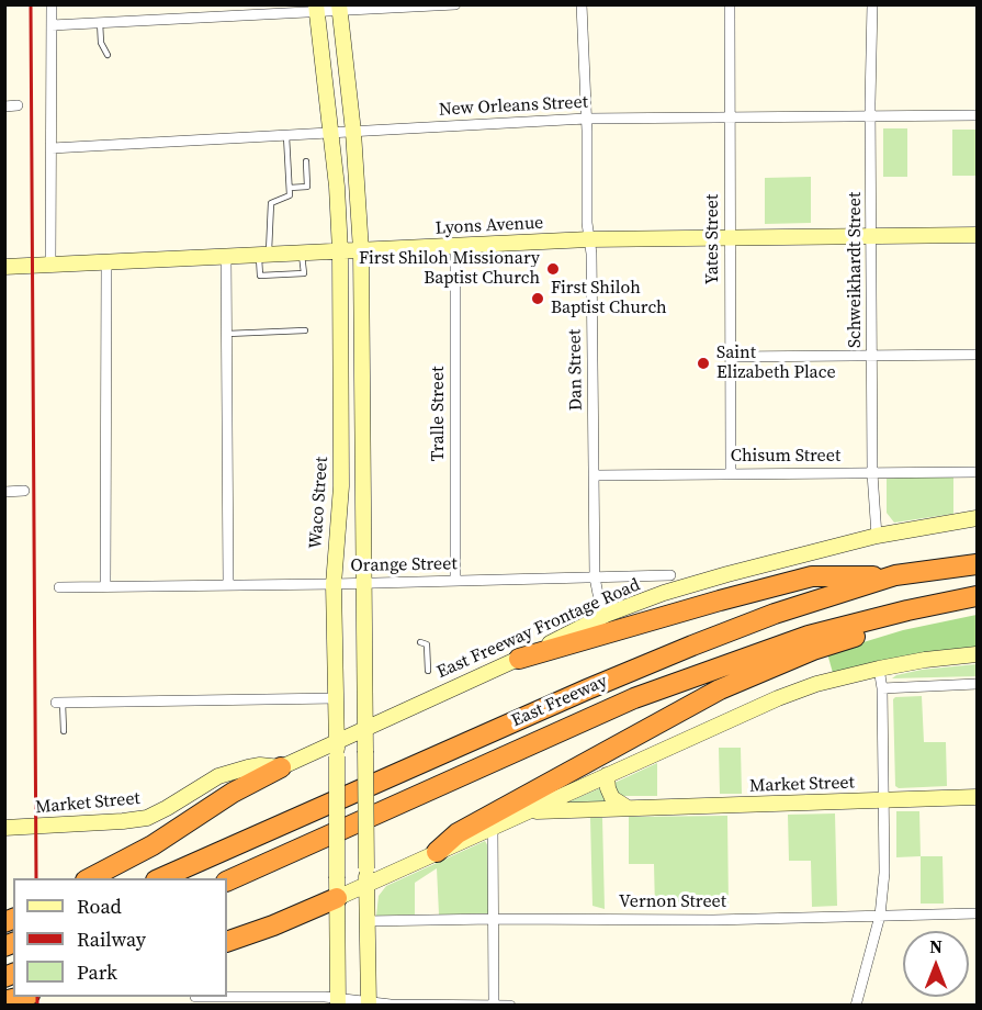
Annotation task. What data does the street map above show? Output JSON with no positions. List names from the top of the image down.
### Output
{
  "streets": {
    "highway": ["East Freeway"],
    "main road": [
      "Lyons Avenue",
      "Waco Street",
      "East Freeway Frontage Road",
      "Market Street"
    ],
    "street": [
      "New Orleans Street",
      "Yates Street",
      "Schweikhardt Street",
      "Dan Street",
      "Tralle Street",
      "Chisum Street",
      "Orange Street",
      "Vernon Street"
    ]
  },
  "crossings": [
    ["New Orleans Street", "Yates Street"],
    ["New Orleans Street", "Schweikhardt Street"],
    ["New Orleans Street", "Dan Street"],
    ["New Orleans Street", "Waco Street"],
    ["Lyons Avenue", "Yates Street"],
    ["Lyons Avenue", "Schweikhardt Street"],
    ["Lyons Avenue", "Dan Street"],
    ["Lyons Avenue", "Tralle Street"],
    ["Lyons Avenue", "Waco Street"],
    ["Yates Street", "Chisum Street"],
    ["Schweikhardt Street", "Chisum Street"],
    ["Schweikhardt Street", "East Freeway Frontage Road"],
    ["Dan Street", "Chisum Street"],
    ["Dan Street", "Orange Street"],
    ["Dan Street", "East Freeway Frontage Road"],
    ["Tralle Street", "Orange Street"],
    ["Waco Street", "Orange Street"],
    ["Waco Street", "East Freeway Frontage Road"],
    ["East Freeway Frontage Road", "Market Street"]
  ],
  "places": ["First Shiloh Missionary Baptist Church", "First Shiloh Baptist Church", "Saint Elizabeth Place"],
  "legend": ["Road", "Railway", "Park"],
  "north": "top"
}
